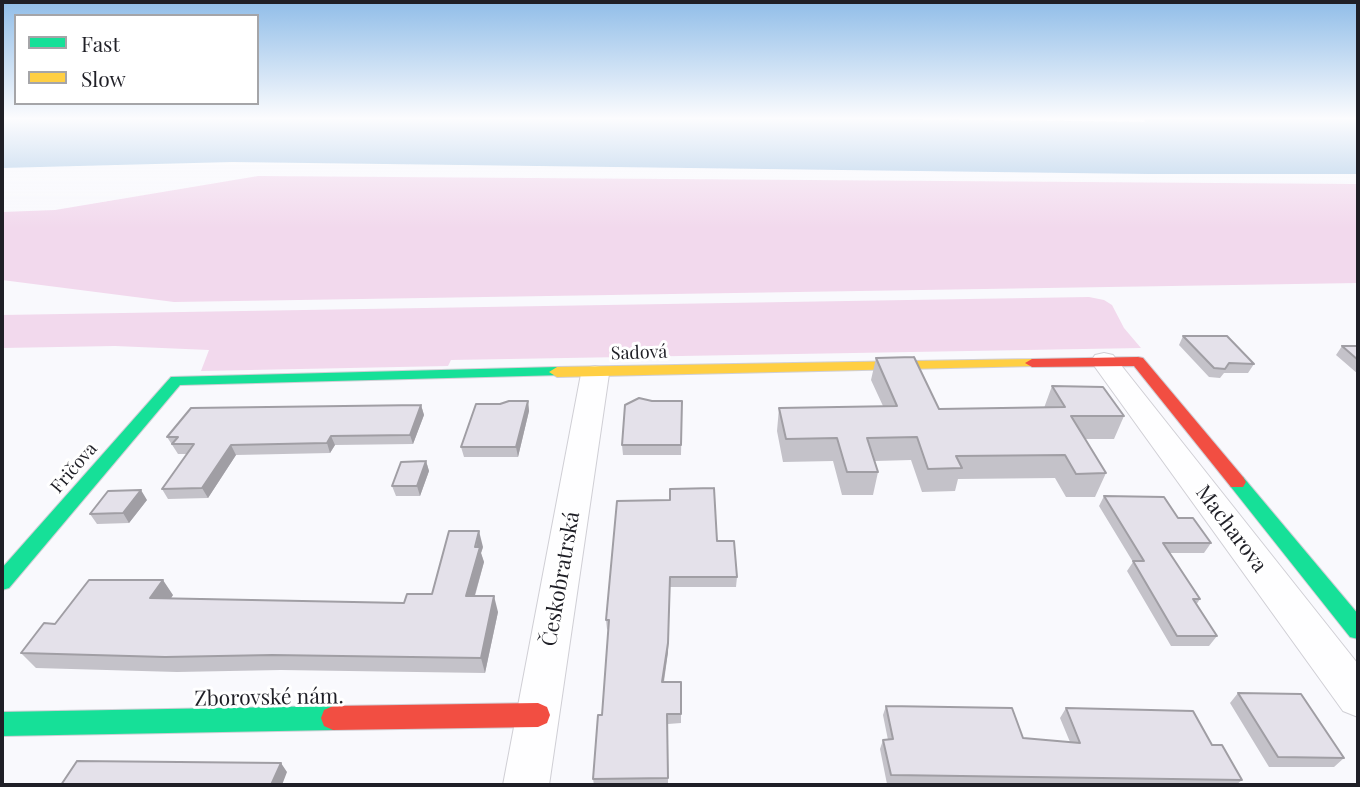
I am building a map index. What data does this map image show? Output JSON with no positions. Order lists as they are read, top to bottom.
{
  "streets": {
    "street": [
      "Sadová",
      "Fričova",
      "Macharova",
      "Českobratrská",
      "Zborovské nám."
    ]
  },
  "crossings": [
    ["Sadová", "Fričova"],
    ["Sadová", "Macharova"],
    ["Sadová", "Českobratrská"],
    ["Českobratrská", "Zborovské nám."]
  ],
  "legend": ["Fast", "Slow"]
}
